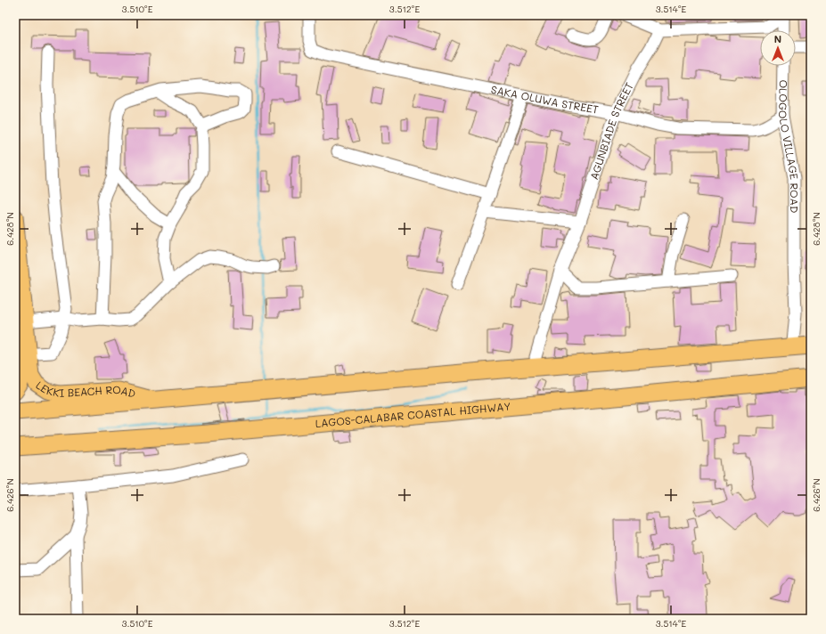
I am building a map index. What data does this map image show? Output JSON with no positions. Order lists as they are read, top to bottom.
{
  "streets": {
    "highway": ["LAGOS-CALABAR COASTAL HIGHWAY"],
    "main road": ["LEKKI BEACH ROAD"],
    "street": ["SAKA OLUWA STREET", "AGUNBIADE STREET", "OLOGOLO VILLAGE ROAD"]
  },
  "crossings": [
    ["SAKA OLUWA STREET", "AGUNBIADE STREET"],
    ["SAKA OLUWA STREET", "OLOGOLO VILLAGE ROAD"]
  ],
  "north": "top",
  "coordinates": [
    "3.510°E",
    "3.512°E",
    "3.514°E",
    "6.428°N",
    "6.426°N"
  ]
}
